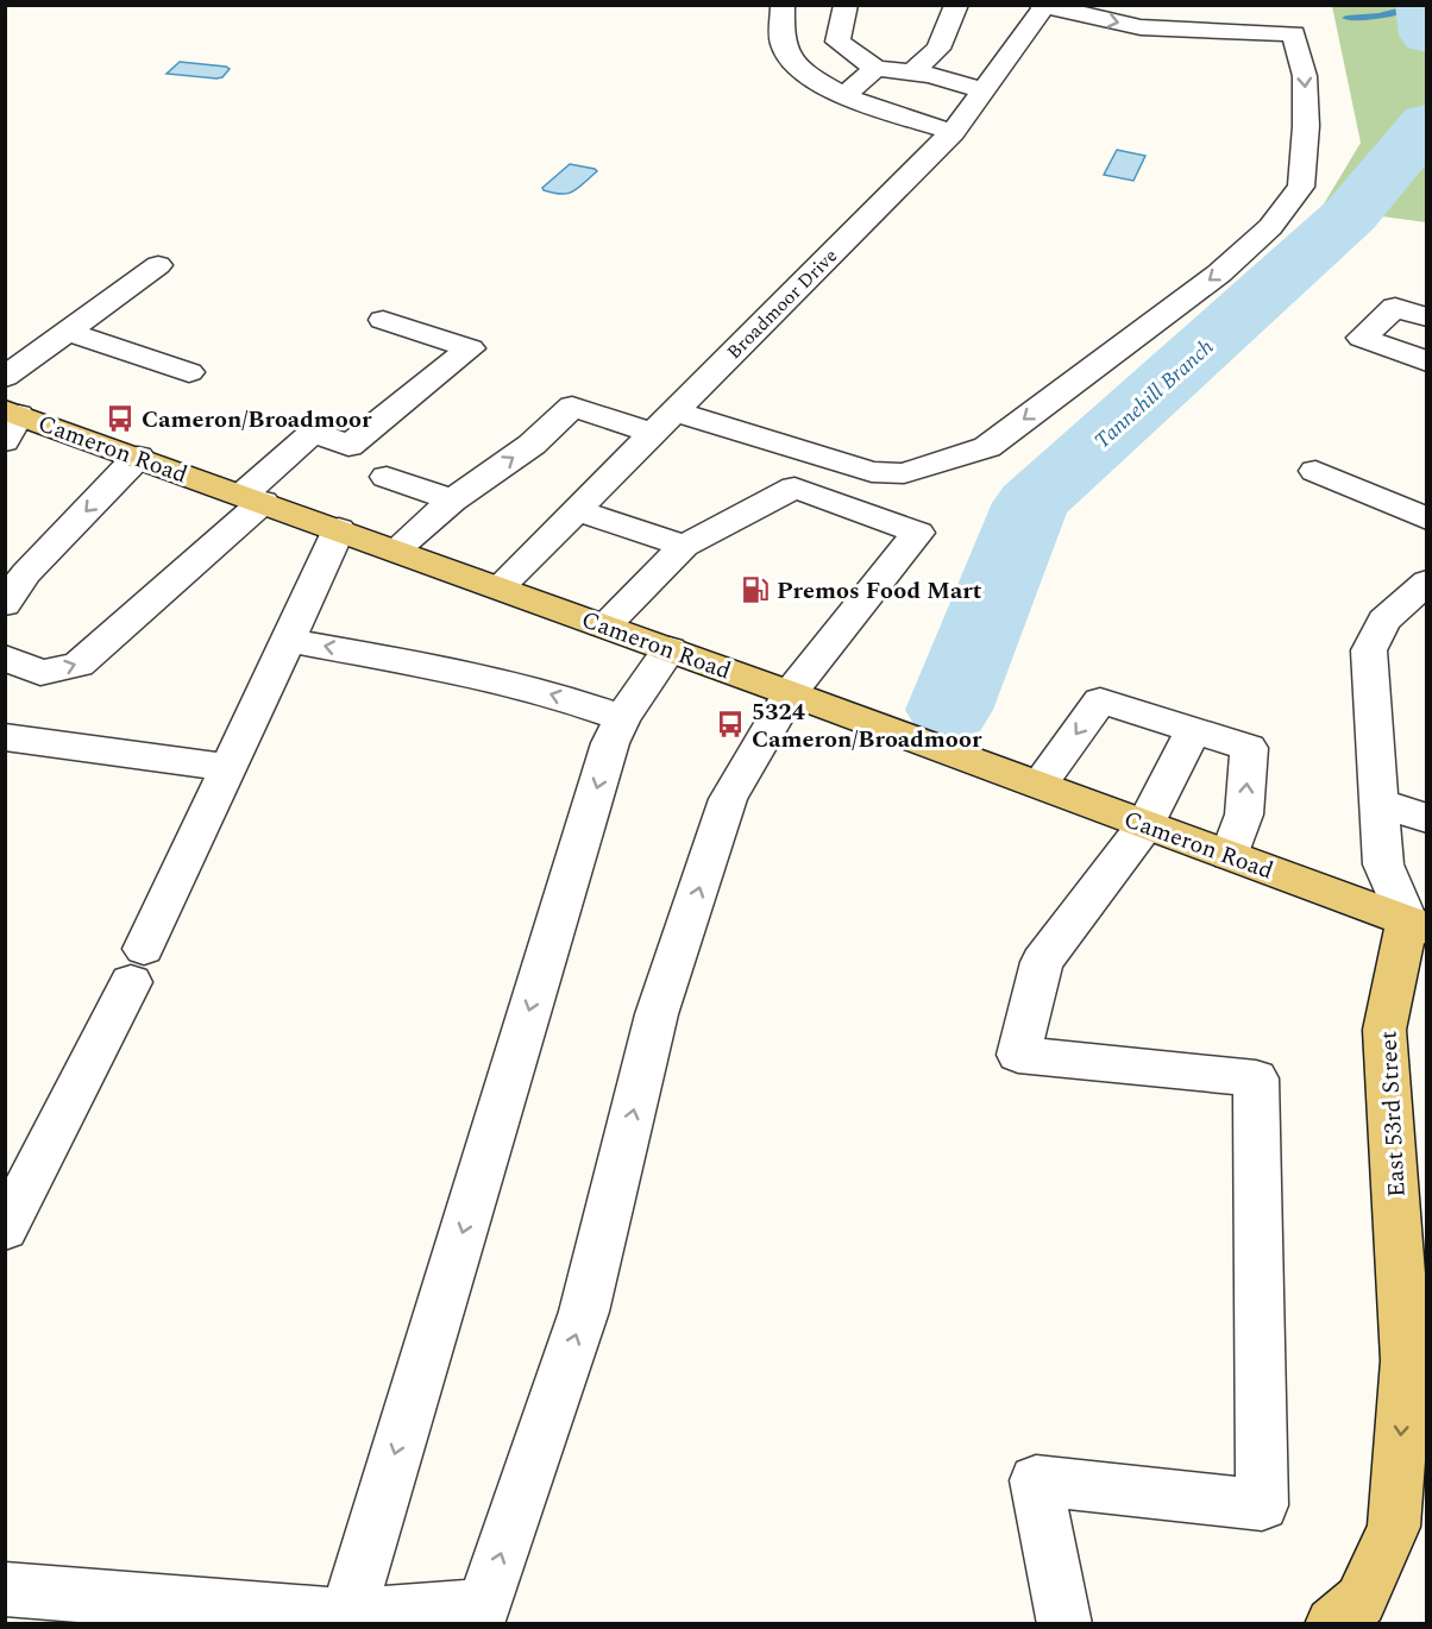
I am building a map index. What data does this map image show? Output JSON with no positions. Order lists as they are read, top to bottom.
{
  "streets": {
    "main road": ["Cameron Road", "East 53rd Street"],
    "street": ["Broadmoor Drive"]
  },
  "crossings": [
    ["Broadmoor Drive", "Cameron Road"],
    ["Cameron Road", "East 53rd Street"]
  ],
  "one_way": ["East 53rd Street"],
  "water": ["Tannehill Branch"],
  "places": {
    "bus stop": ["Cameron/Broadmoor", "5324 Cameron/Broadmoor"],
    "fuel station": ["Premos Food Mart"]
  }
}
